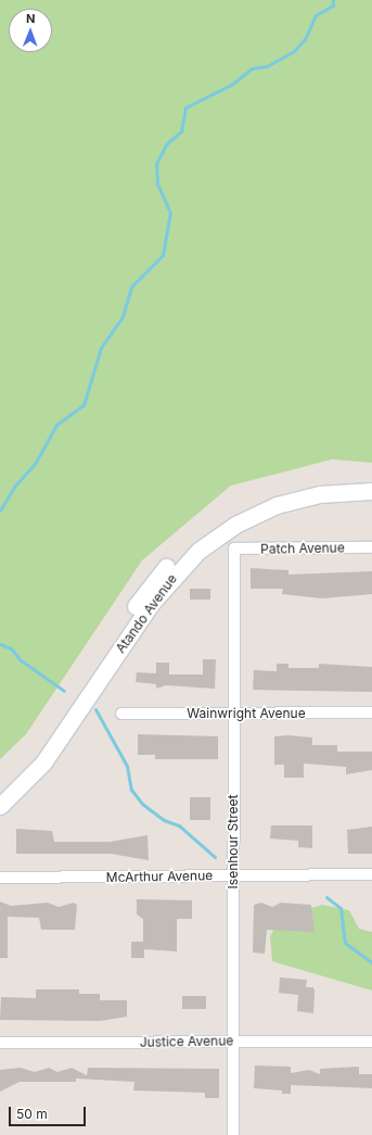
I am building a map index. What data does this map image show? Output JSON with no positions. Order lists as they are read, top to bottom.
{
  "streets": {
    "main road": ["Atando Avenue"],
    "street": [
      "Patch Avenue",
      "Wainwright Avenue",
      "Isenhour Street",
      "McArthur Avenue",
      "Justice Avenue"
    ]
  },
  "crossings": [
    ["Patch Avenue", "Isenhour Street"],
    ["Wainwright Avenue", "Isenhour Street"],
    ["Isenhour Street", "McArthur Avenue"],
    ["Isenhour Street", "Justice Avenue"]
  ],
  "scale_bar": "50 m",
  "north": "top"
}
